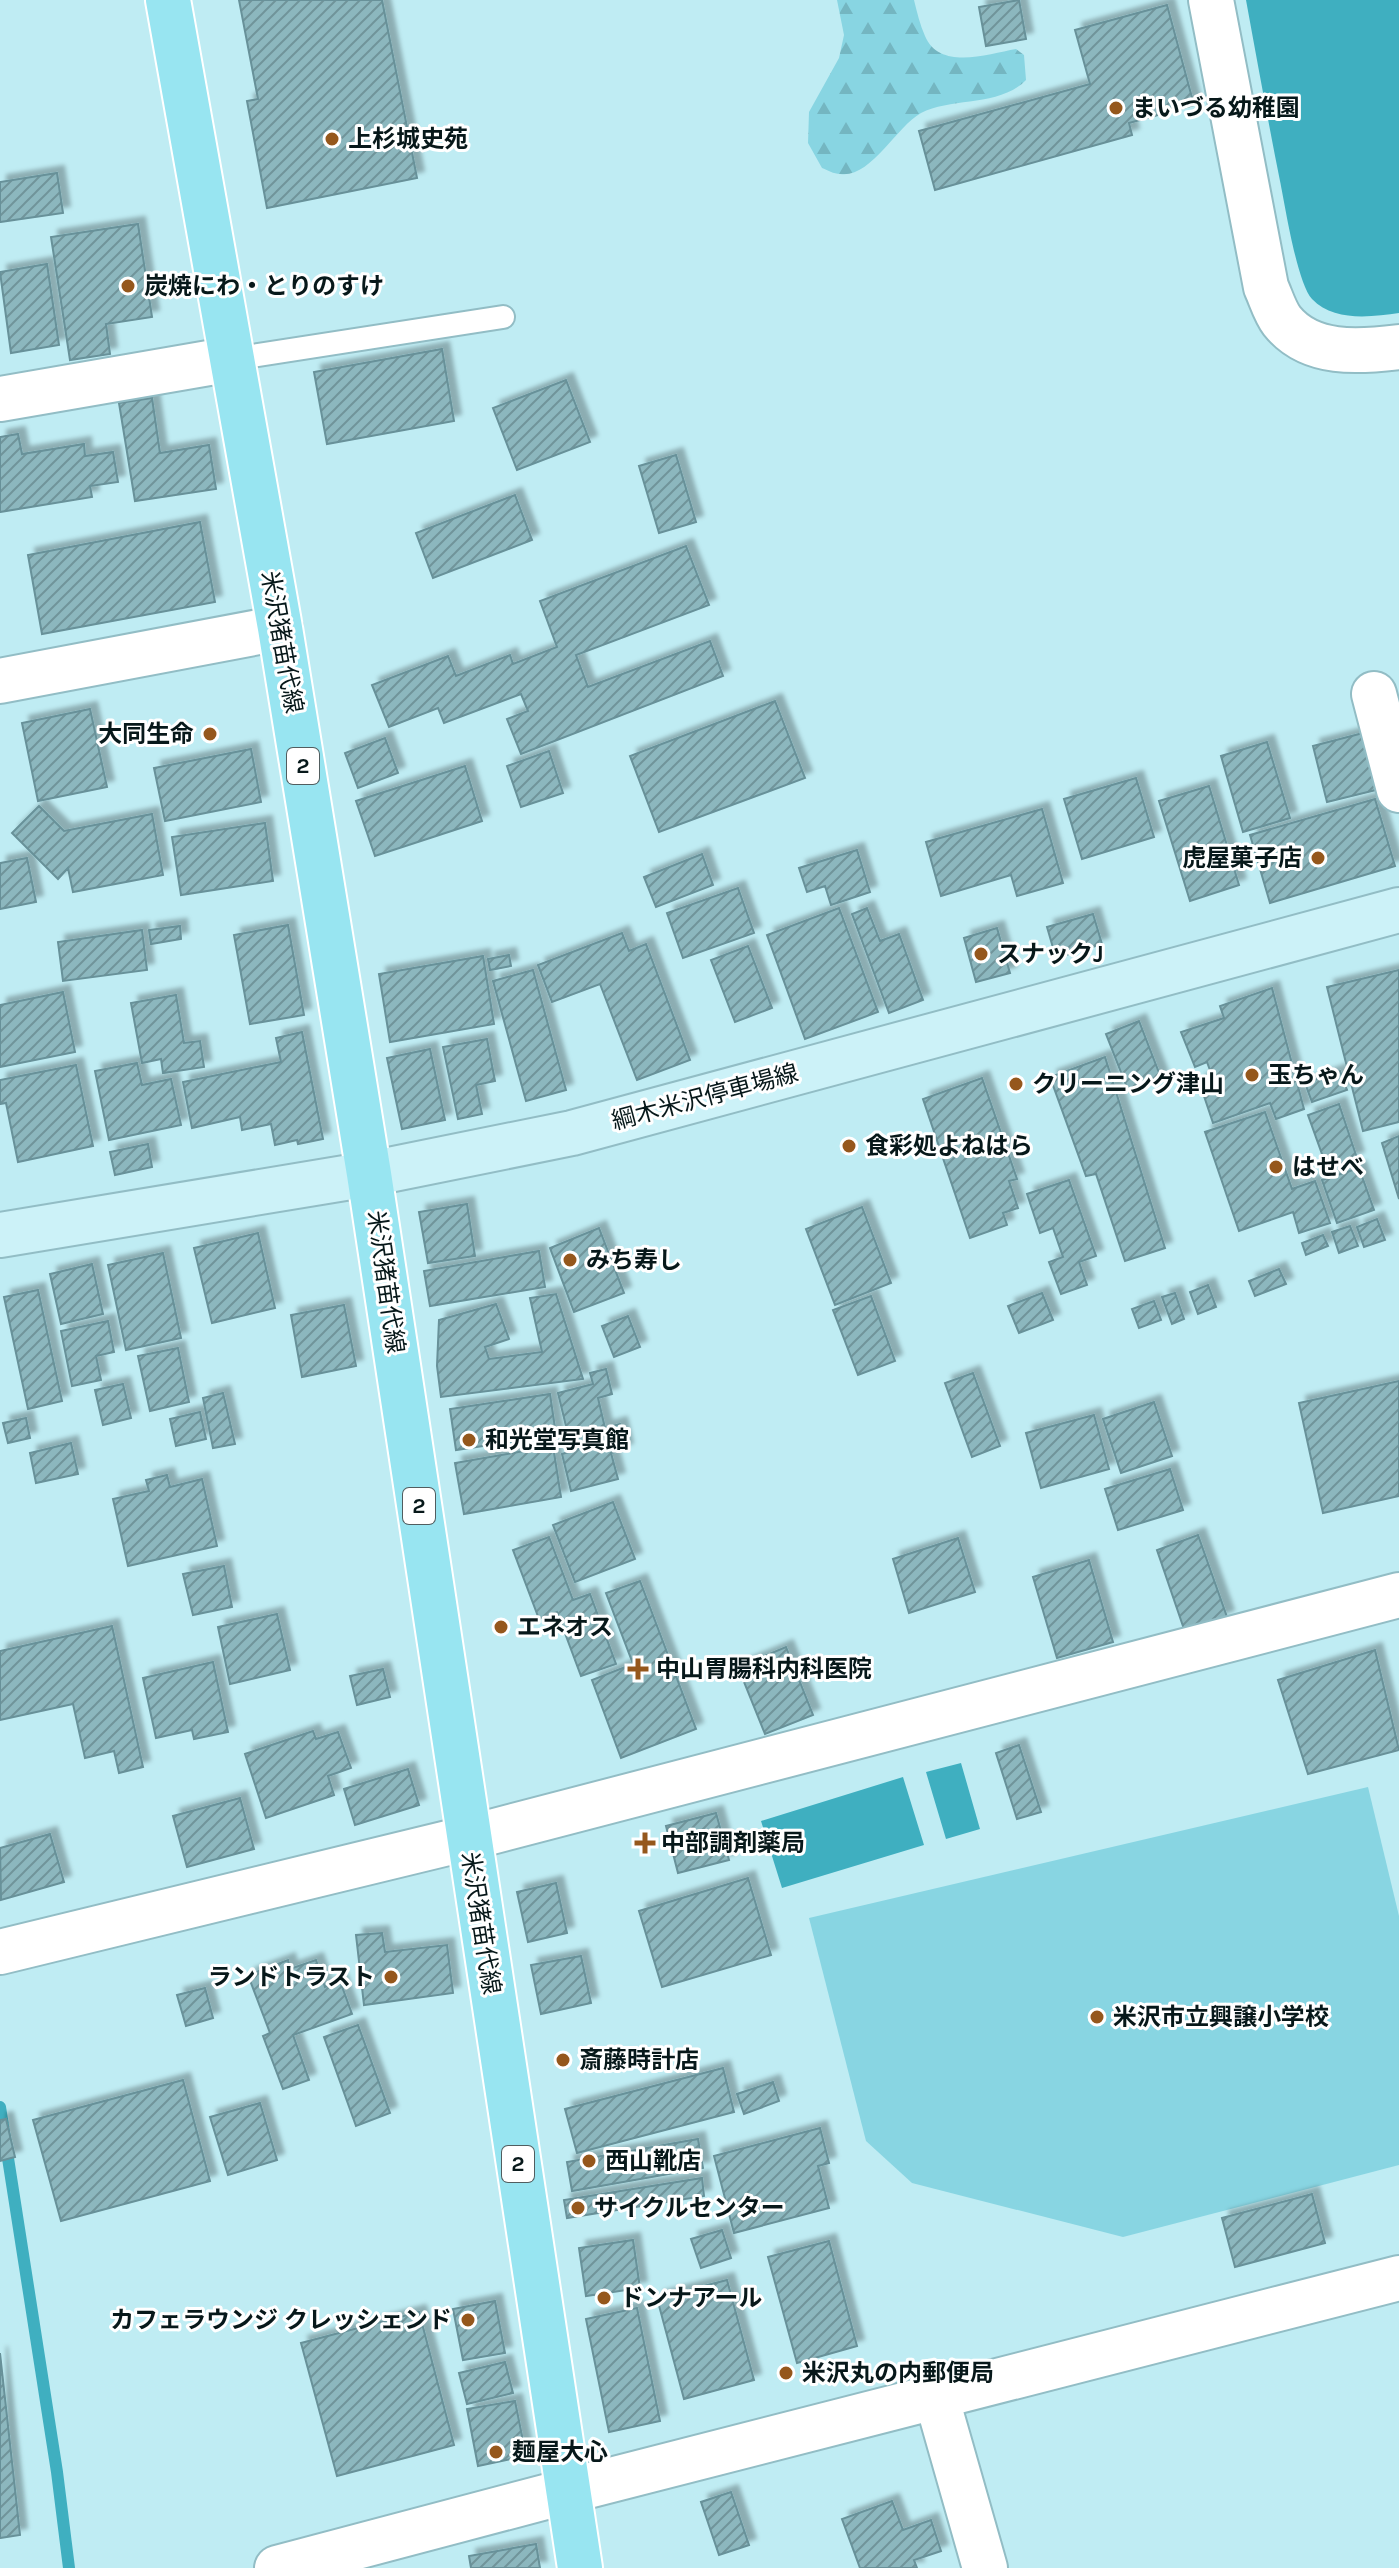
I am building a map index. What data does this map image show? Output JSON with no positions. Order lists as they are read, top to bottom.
{
  "streets": {
    "main road": ["米沢猪苗代線", "2", "綱木米沢停車場線"]
  },
  "crossings": [
    ["米沢猪苗代線", "綱木米沢停車場線"]
  ],
  "places": {
    "other": [
      "まいづる幼稚園",
      "上杉城史苑",
      "炭焼にわ・とりのすけ",
      "大同生命",
      "虎屋菓子店",
      "スナックJ",
      "玉ちゃん",
      "クリーニング津山",
      "食彩処よねはら",
      "はせべ",
      "みち寿し",
      "和光堂写真館",
      "エネオス",
      "ランドトラスト",
      "米沢市立興譲小学校",
      "斎藤時計店",
      "西山靴店",
      "サイクルセンター",
      "ドンナアール",
      "カフェラウンジ クレッシェンド",
      "米沢丸の内郵便局",
      "麺屋大心"
    ],
    "health": ["中山胃腸科内科医院", "中部調剤薬局"]
  }
}
